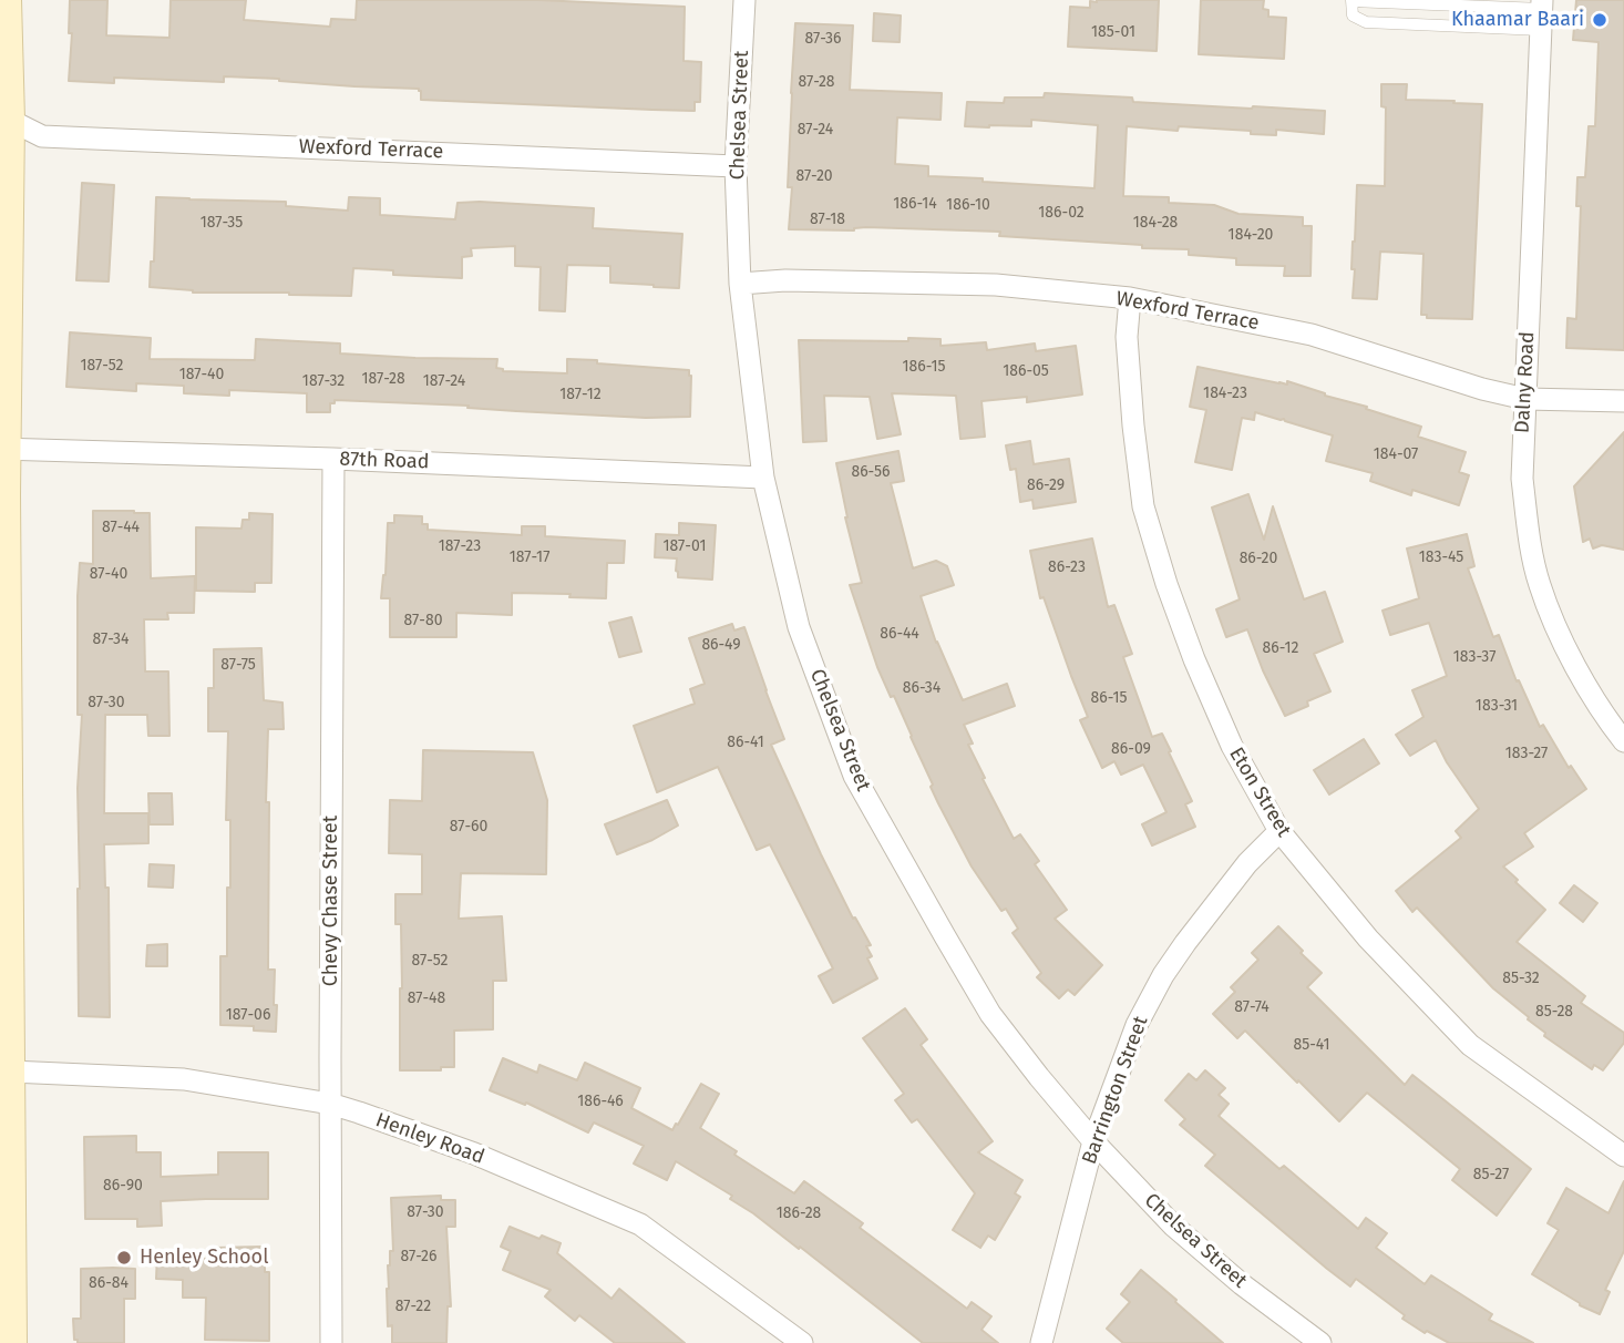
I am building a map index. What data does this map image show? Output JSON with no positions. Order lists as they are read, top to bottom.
{
  "streets": {
    "street": [
      "Chelsea Street",
      "Wexford Terrace",
      "Dalny Road",
      "87th Road",
      "Eton Street",
      "Chevy Chase Street",
      "Barrington Street",
      "Henley Road"
    ]
  },
  "crossings": [
    ["Chelsea Street", "Wexford Terrace"],
    ["Chelsea Street", "87th Road"],
    ["Chelsea Street", "Barrington Street"],
    ["Wexford Terrace", "Dalny Road"],
    ["Wexford Terrace", "Eton Street"],
    ["87th Road", "Chevy Chase Street"],
    ["Eton Street", "Barrington Street"],
    ["Chevy Chase Street", "Henley Road"]
  ],
  "places": ["Khaamar Baari", "Henley School"],
  "house_numbers": [
    "185-01",
    "87-36",
    "87-28",
    "87-24",
    "87-20",
    "186-14",
    "186-10",
    "186-02",
    "87-18",
    "187-35",
    "184-28",
    "184-20",
    "187-52",
    "186-15",
    "186-05",
    "187-40",
    "187-28",
    "187-32",
    "187-24",
    "184-23",
    "187-12",
    "184-07",
    "86-56",
    "86-29",
    "87-44",
    "187-23",
    "187-01",
    "187-17",
    "183-45",
    "86-20",
    "86-23",
    "87-40",
    "87-80",
    "86-44",
    "87-34",
    "86-49",
    "86-12",
    "183-37",
    "87-75",
    "86-34",
    "86-15",
    "87-30",
    "183-31",
    "86-41",
    "86-09",
    "183-27",
    "87-60",
    "87-52",
    "85-32",
    "87-48",
    "87-74",
    "85-28",
    "187-06",
    "85-41",
    "186-46",
    "85-27",
    "86-90",
    "87-30",
    "186-28",
    "87-26",
    "86-84",
    "87-22"
  ]
}
